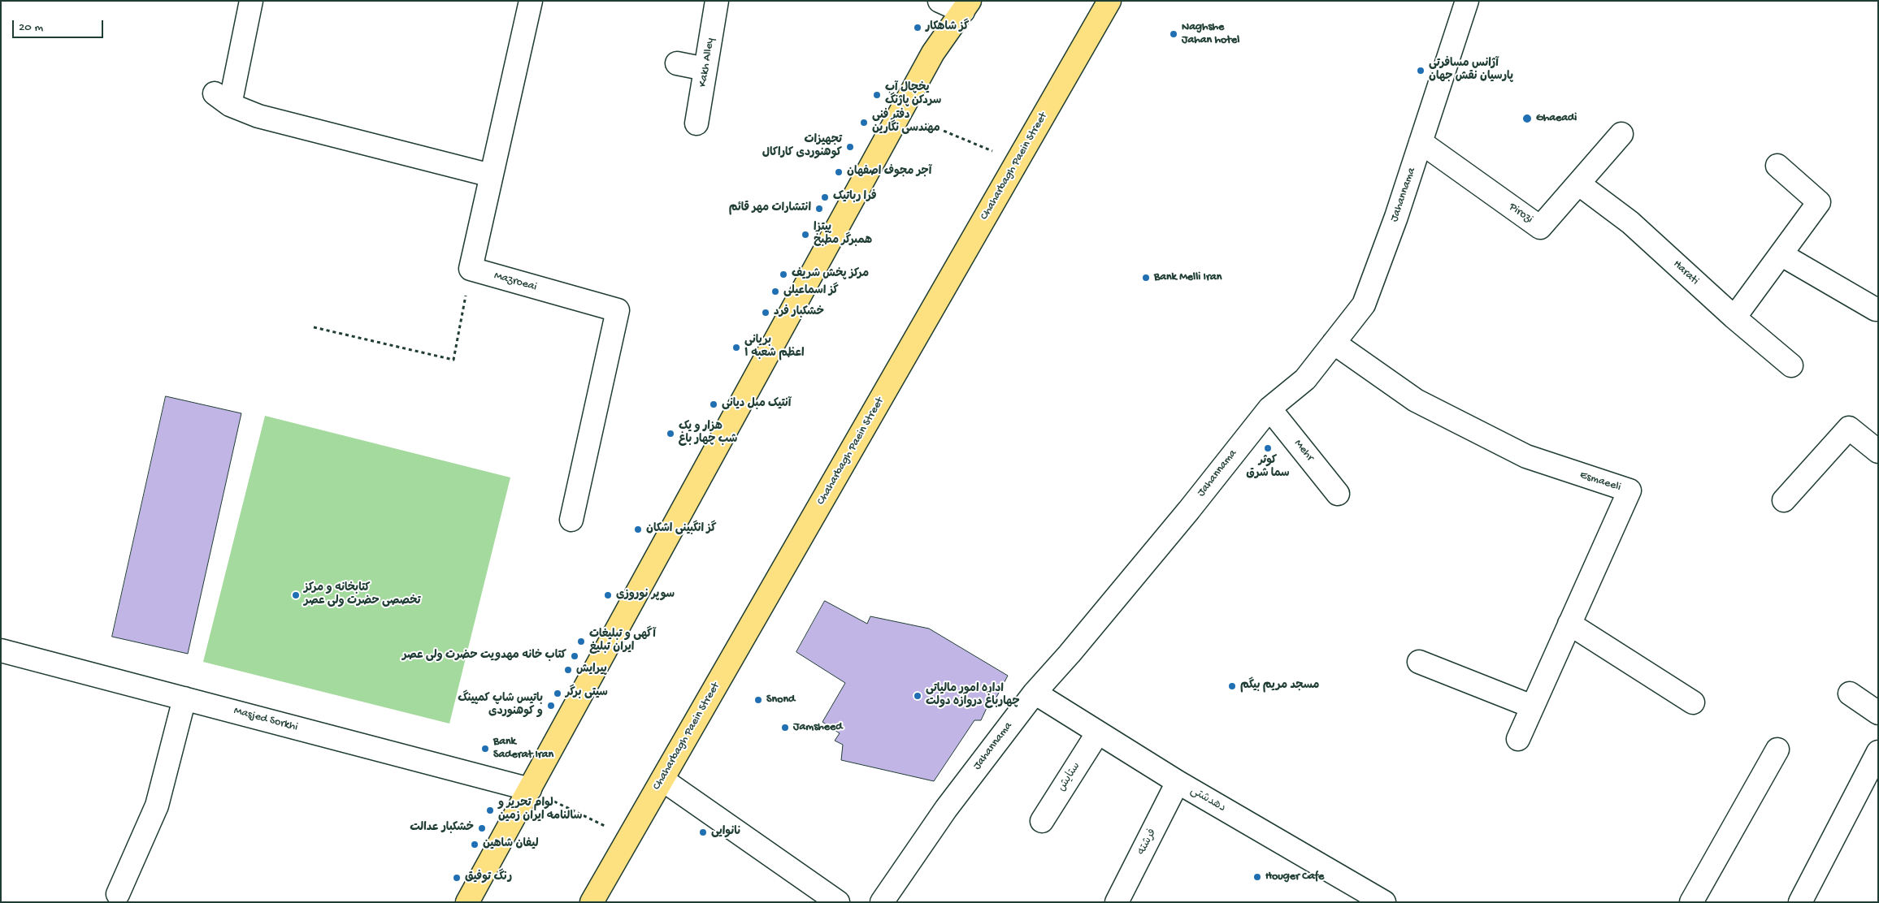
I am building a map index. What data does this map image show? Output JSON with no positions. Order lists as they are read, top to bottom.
{
  "streets": {
    "main road": ["Chaharbagh Paein Street"],
    "street": [
      "Kakh Alley",
      "Jahannama",
      "Pirozi",
      "Harati",
      "Mazroeai",
      "Mehr",
      "Esmaeeli",
      "Masjed Sorkhi",
      "ستایش",
      "دهدشتی",
      "فرشته"
    ]
  },
  "crossings": [
    ["Jahannama", "Pirozi"],
    ["Jahannama", "Mehr"],
    ["Jahannama", "Esmaeeli"],
    ["Jahannama", "دهدشتی"],
    ["Pirozi", "Harati"],
    ["ستایش", "دهدشتی"],
    ["دهدشتی", "فرشته"]
  ],
  "places": [
    "گز شاهکار",
    "Naghshe Jahan hotel",
    "آژانس مسافرتی پارسیان نقش جهان",
    "یخچال آب سردکن پاژنگ",
    "Ghaeadi",
    "دفتر فنی مهندسی نگارین",
    "تجهیزات کوهنوردی کاراکال",
    "آجر مجوف اصفهان",
    "فرا رباتیک",
    "انتشارات مهر قائم",
    "پیتزا همبرگر مطبخ",
    "مرکز پخش شریف",
    "Bank Melli Iran",
    "گز اسماعیلی",
    "خشکبار فرد",
    "بریانی اعظم شعبه ۱",
    "آنتیک مبل دیانی",
    "هزار و یک شب چهار باغ",
    "کوثر سما شرق",
    "گز انگبینی اشکان",
    "کتابخانه و مرکز تخصصی حضرت ولی عصر",
    "سوپر نوروزی",
    "آگهی و تبلیغات ایران تبلیغ",
    "کتاب خانه مهدویت حضرت ولی عصر",
    "پیرایش",
    "مسجد مریم بیگم",
    "سیتی برگر",
    "اداره امور مالیاتی چهارباغ دروازه دولت",
    "Snond",
    "باتیس شاپ کمپینگ و کوهنوردی",
    "Jamsheed",
    "Bank Saderat Iran",
    "لوام تحریر و سالنامه ایران زمین",
    "خشکبار عدالت",
    "نانوایی",
    "لیفان شاهین",
    "Houger Cafe",
    "رنگ توفیق"
  ],
  "scale_bar": "20 m"
}
